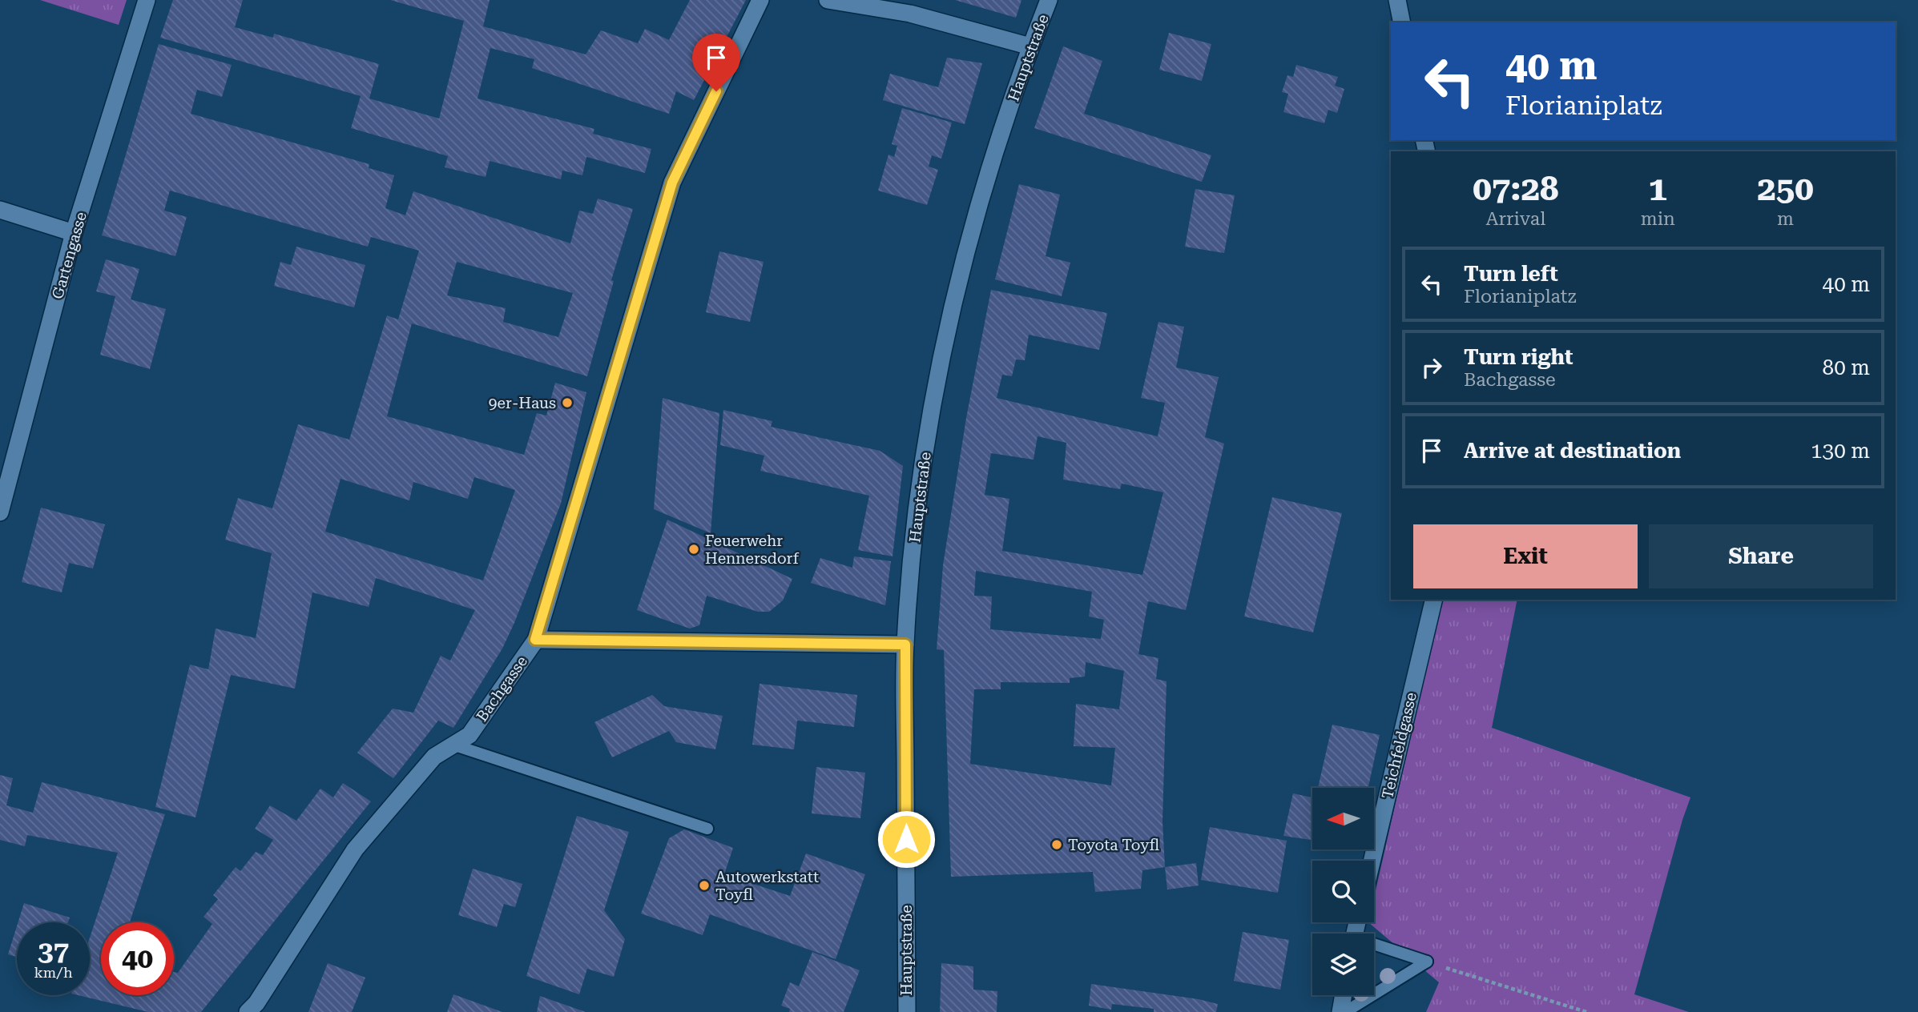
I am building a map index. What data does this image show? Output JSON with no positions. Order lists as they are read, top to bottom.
{
  "streets": {
    "street": [
      "Hauptstraße",
      "Gartengasse",
      "Bachgasse",
      "Teichfeldgasse"
    ]
  },
  "places": [
    "9er-Haus",
    "Feuerwehr Hennersdorf",
    "Toyota Toyfl",
    "Autowerkstatt Toyfl"
  ],
  "north": "left",
  "page": {
    "turn": ["40 m", "Florianiplatz"],
    "eta": [
      "07:28",
      "Arrival",
      "1",
      "min",
      "250",
      "m"
    ],
    "list": [
      {
        "name": "Turn left",
        "note": "Florianiplatz",
        "value": "40 m"
      },
      {
        "name": "Turn right",
        "note": "Bachgasse",
        "value": "80 m"
      },
      {
        "name": "Arrive at destination",
        "value": "130 m"
      }
    ],
    "buttons": ["Exit", "Share"],
    "speed": "37 km/h",
    "limit": "40"
  }
}
